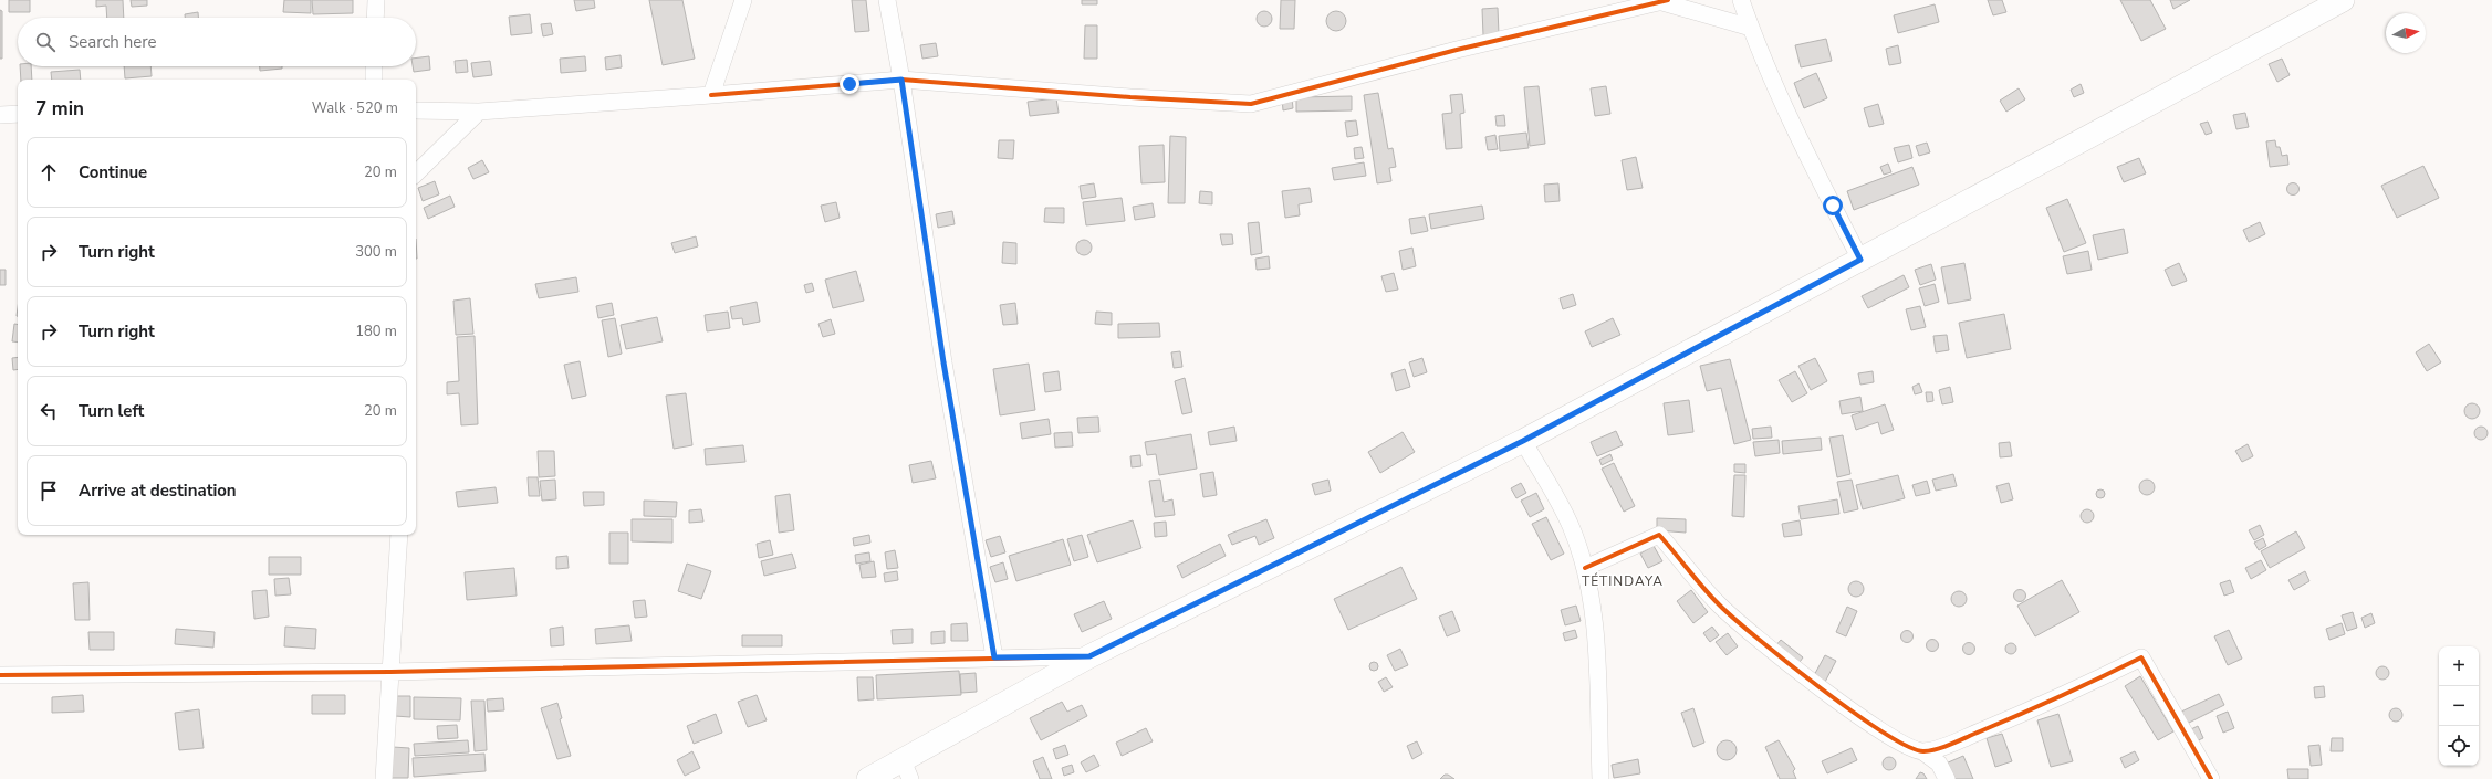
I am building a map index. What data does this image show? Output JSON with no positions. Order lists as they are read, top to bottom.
{
  "districts": ["TÉTINDAYA"],
  "north": "right",
  "page": {
    "search": "Search here",
    "heading": ["7 min", "Walk · 520 m"],
    "list": [
      ["Continue", "20 m"],
      ["Turn right", "300 m"],
      ["Turn right", "180 m"],
      ["Turn left", "20 m"],
      "Arrive at destination"
    ],
    "map_buttons": ["+", "−"]
  }
}
